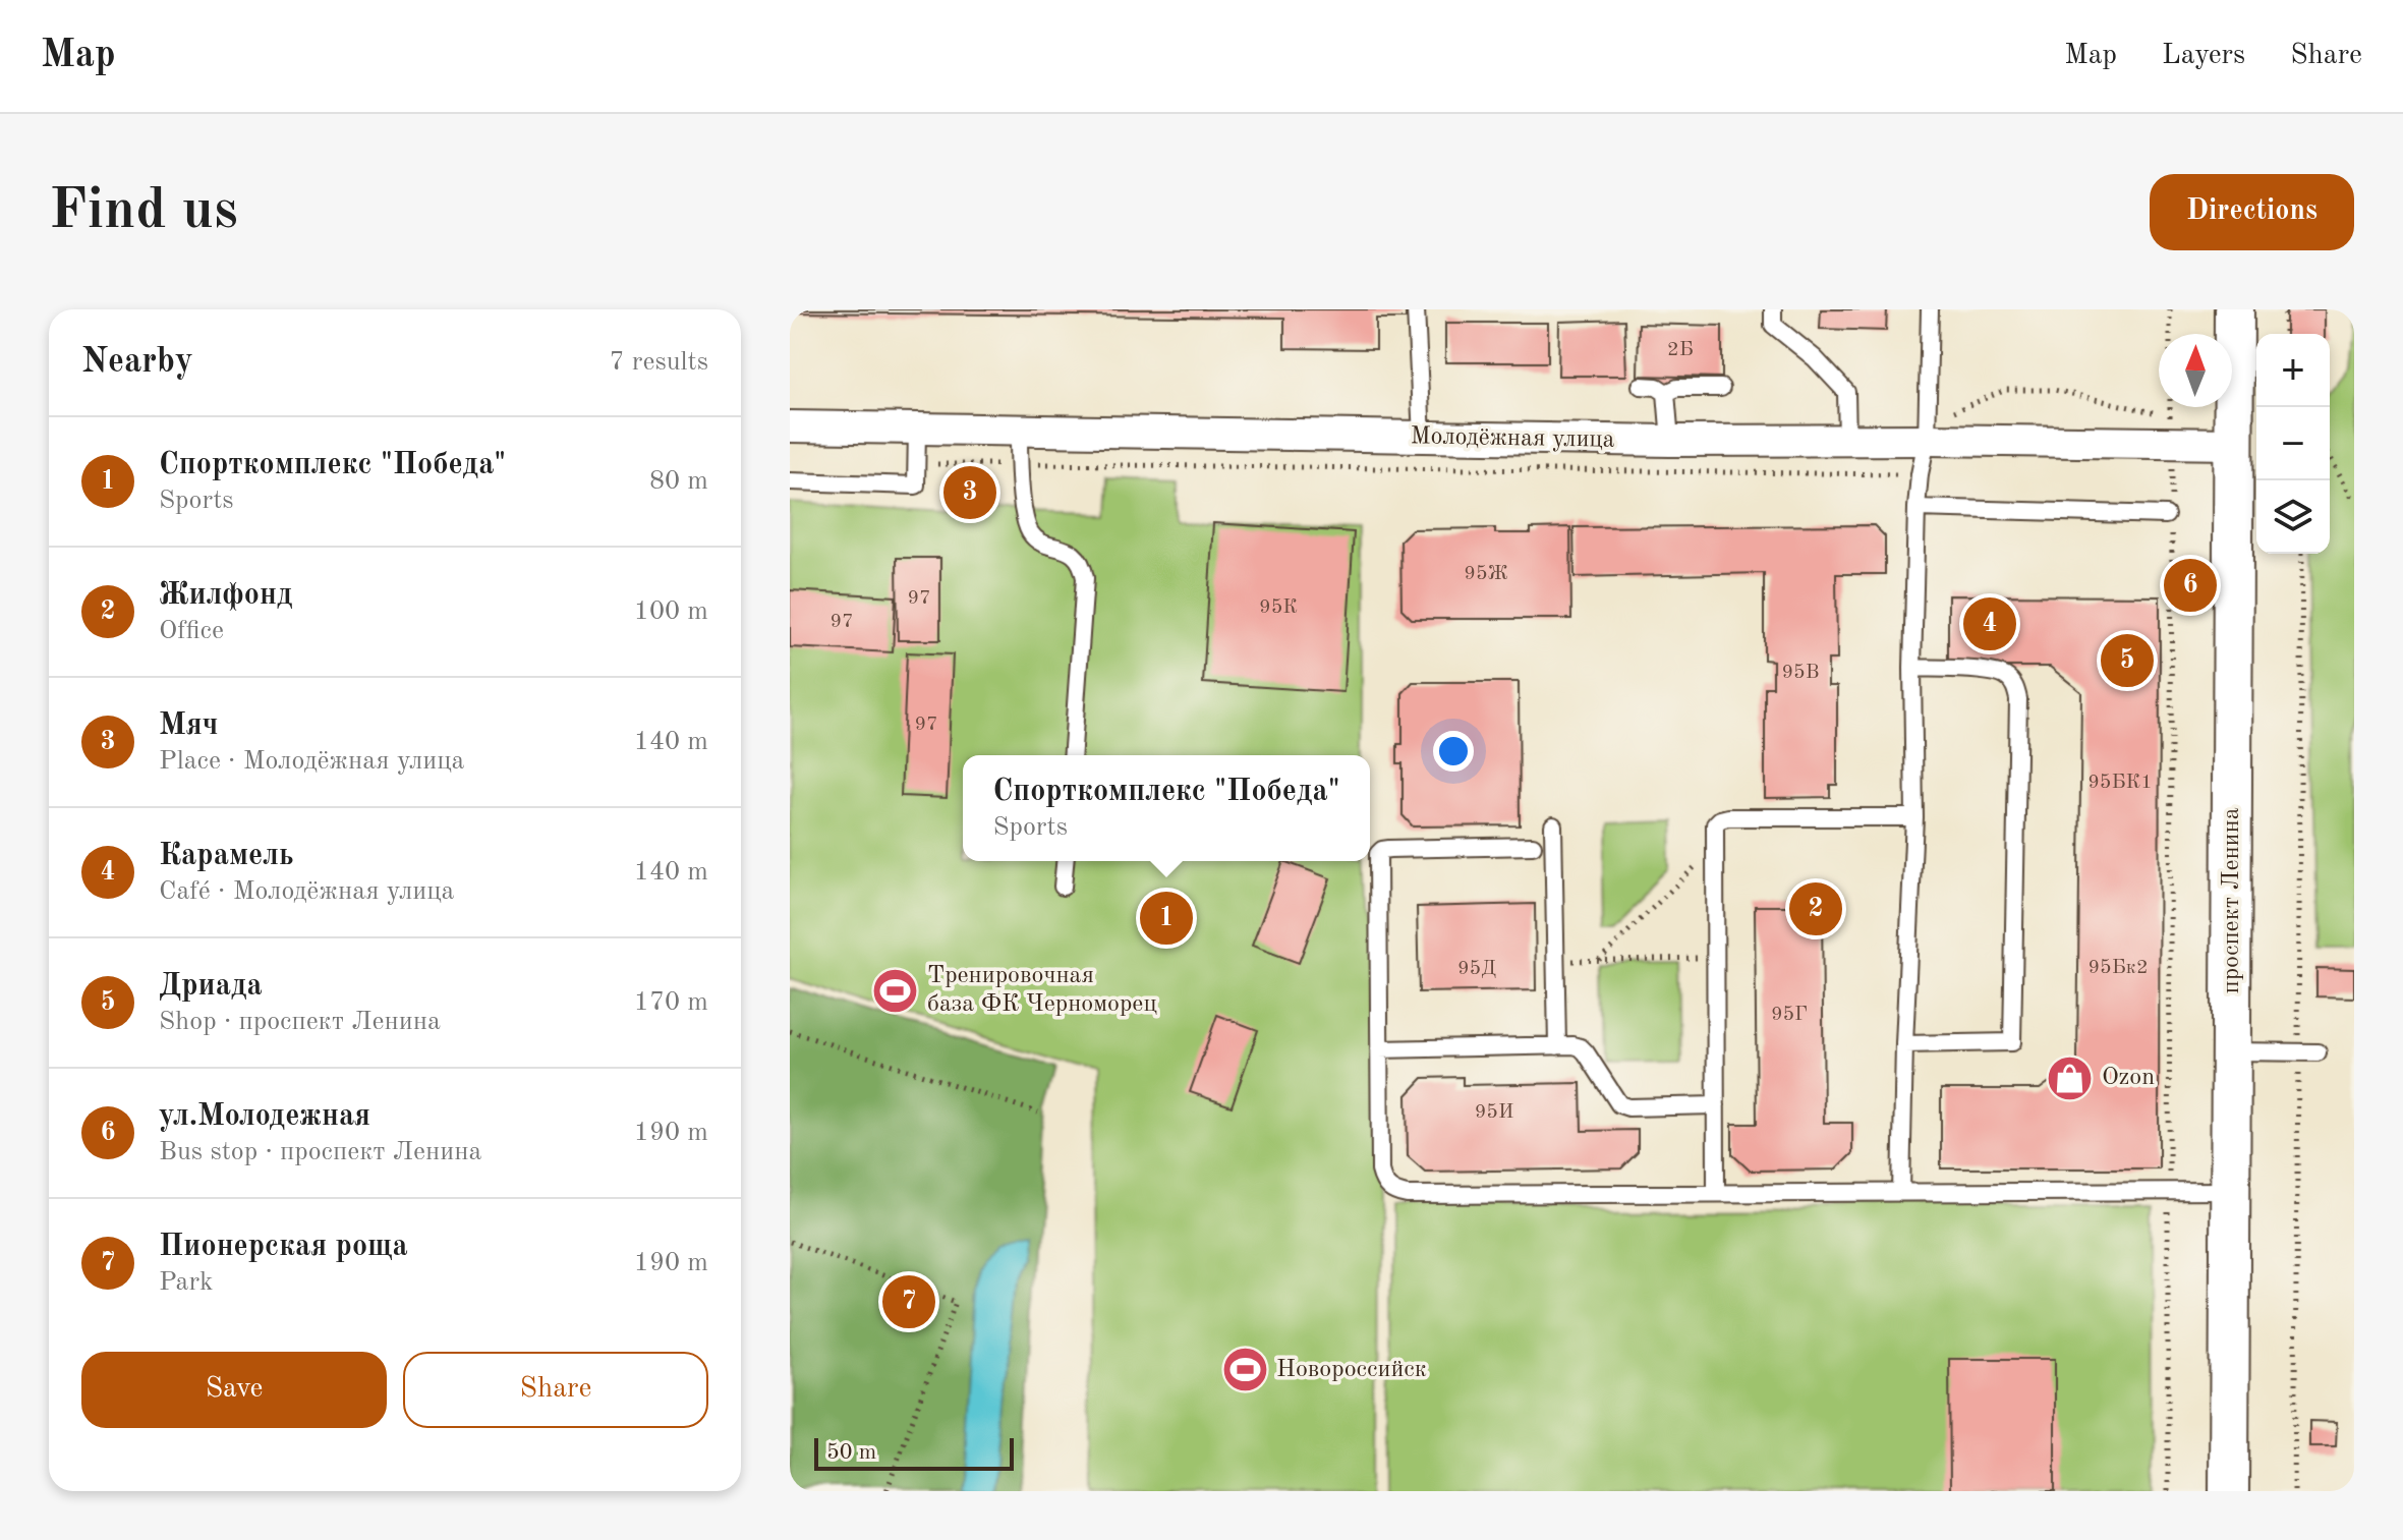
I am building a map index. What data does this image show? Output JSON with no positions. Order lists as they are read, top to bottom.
{
  "streets": {
    "street": ["Молодёжная улица", "проспект Ленина"]
  },
  "crossings": [
    ["Молодёжная улица", "проспект Ленина"]
  ],
  "places": {
    "sports": ["Тренировочная база ФК Черноморец", "Новороссийск"],
    "shop": ["Ozon"]
  },
  "house_numbers": [
    "2Б",
    "95Ж",
    "97",
    "95К",
    "97",
    "95В",
    "97",
    "95БК1",
    "95Бк2",
    "95Д",
    "95Г",
    "95И"
  ],
  "scale_bar": "50 m",
  "north": "top",
  "page": {
    "header": "Map",
    "nav": ["Map", "Layers", "Share"],
    "buttons": [
      "Directions",
      ["Save", "Share"]
    ],
    "title": "Find us",
    "heading": ["Nearby", "7 results"],
    "map_buttons": ["+", "−"],
    "list": [
      {
        "mark": "1",
        "name": "Спорткомплекс \"Победа\"",
        "note": "Sports",
        "value": "80 m"
      },
      {
        "mark": "2",
        "name": "Жилфонд",
        "note": "Office",
        "value": "100 m"
      },
      {
        "mark": "3",
        "name": "Мяч",
        "note": "Place · Молодёжная улица",
        "value": "140 m"
      },
      {
        "mark": "4",
        "name": "Карамель",
        "note": "Café · Молодёжная улица",
        "value": "140 m"
      },
      {
        "mark": "5",
        "name": "Дриада",
        "note": "Shop · проспект Ленина",
        "value": "170 m"
      },
      {
        "mark": "6",
        "name": "ул.Молодежная",
        "note": "Bus stop · проспект Ленина",
        "value": "190 m"
      },
      {
        "mark": "7",
        "name": "Пионерская роща",
        "note": "Park",
        "value": "190 m"
      }
    ],
    "pins": [
      "3",
      "6",
      "4",
      "5",
      "2",
      "1",
      "7"
    ],
    "popup": ["Спорткомплекс \"Победа\"", "Sports"],
    "scale": "50 m"
  }
}
